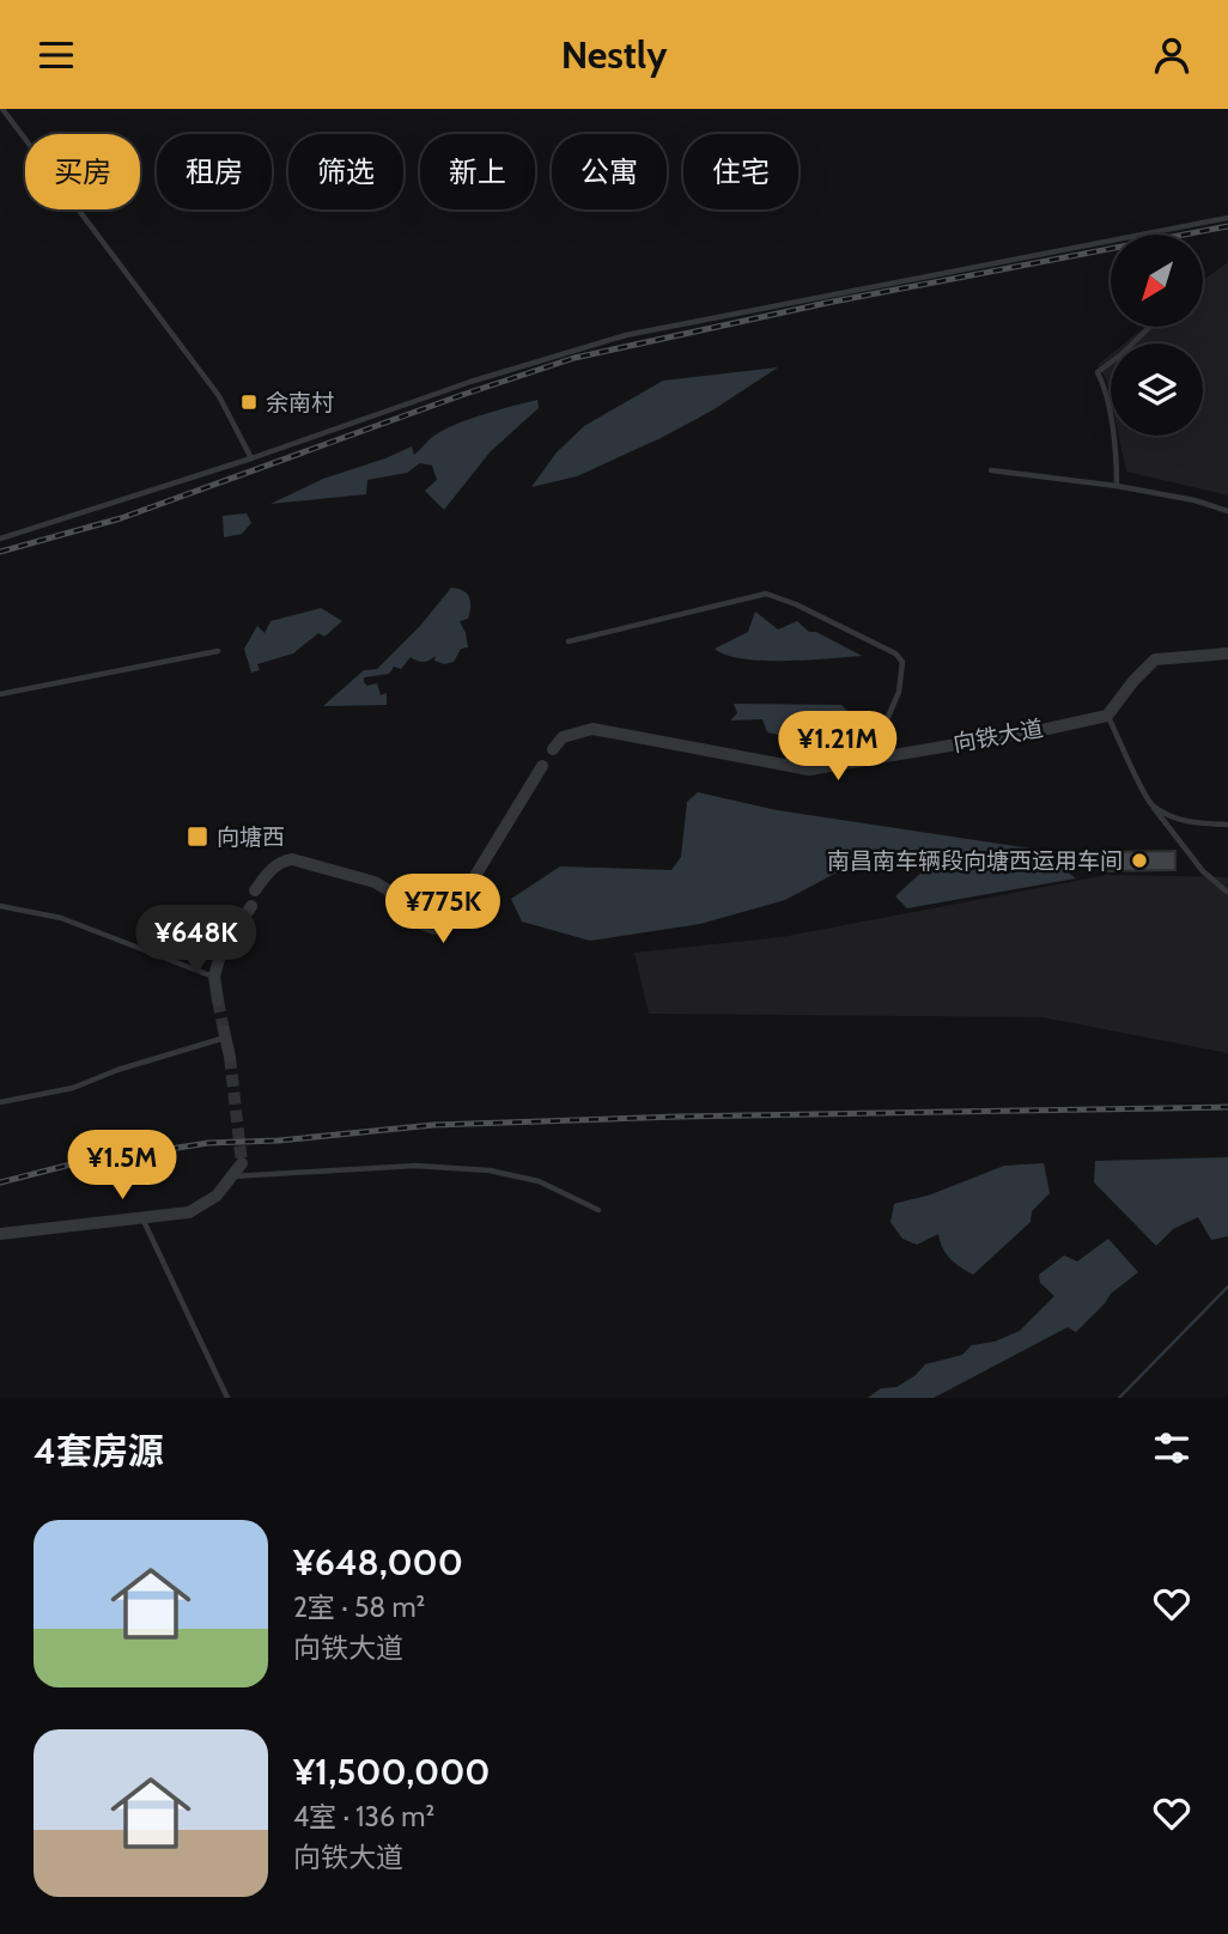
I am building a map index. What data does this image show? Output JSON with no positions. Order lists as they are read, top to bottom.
{
  "streets": {
    "street": ["向铁大道"]
  },
  "places": {
    "transit": ["余南村", "向塘西"],
    "other": ["南昌南车辆段向塘西运用车间"]
  },
  "north": "bottom left",
  "page": {
    "header": "Nestly",
    "chip": [
      "买房",
      "租房",
      "筛选",
      "新上",
      "公寓",
      "住宅"
    ],
    "price": [
      "¥1.21M",
      "¥775K",
      "¥648K",
      "¥1.5M"
    ],
    "heading": "4套房源",
    "list": [
      {
        "name": "¥648,000",
        "note": "2室 · 58 m² · 向铁大道"
      },
      {
        "name": "¥1,500,000",
        "note": "4室 · 136 m² · 向铁大道"
      }
    ]
  }
}
